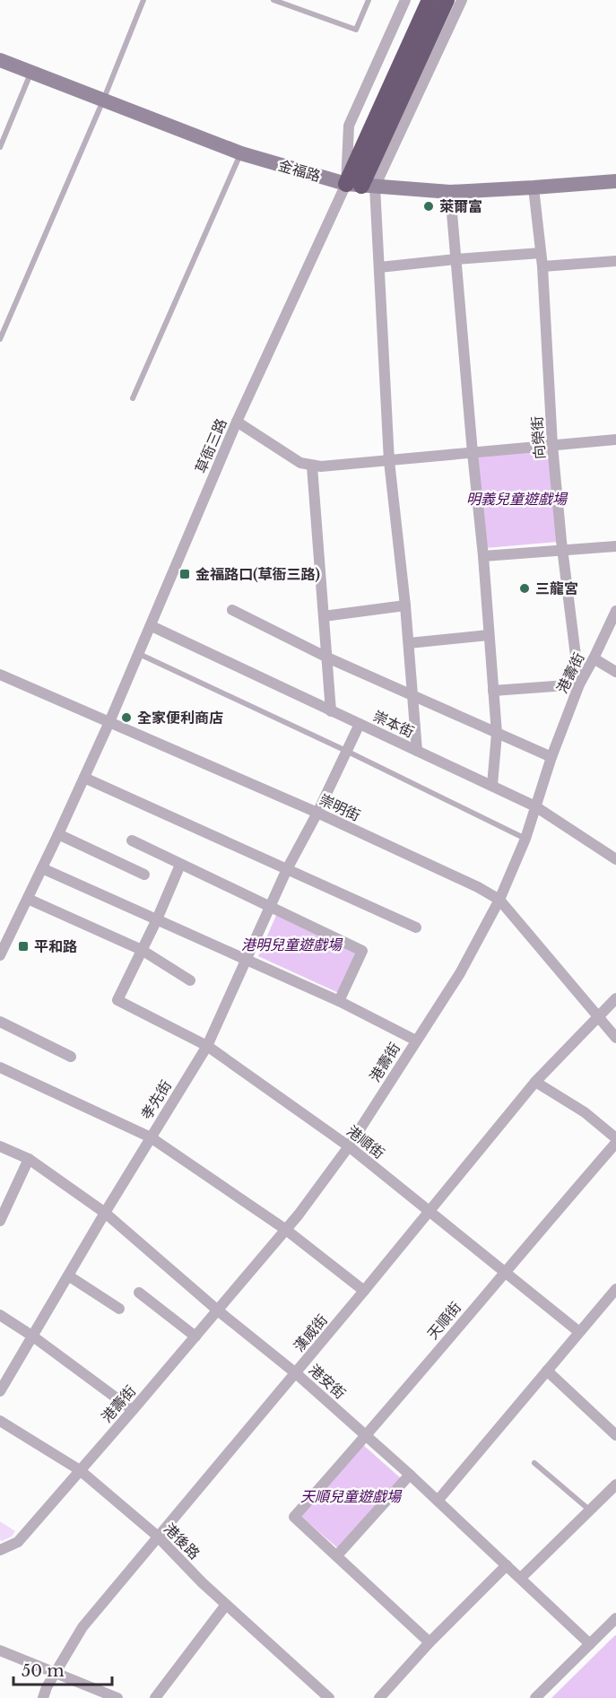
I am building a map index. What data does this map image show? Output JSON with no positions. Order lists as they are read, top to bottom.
{
  "streets": {
    "street": [
      "金福路",
      "向榮街",
      "草衙三路",
      "港壽街",
      "崇本街",
      "崇明街",
      "孝先街",
      "港順街",
      "天順街",
      "漢威街",
      "港安街",
      "港後路"
    ]
  },
  "crossings": [
    ["金福路", "向榮街"],
    ["金福路", "草衙三路"],
    ["向榮街", "港壽街"],
    ["草衙三路", "崇本街"],
    ["草衙三路", "崇明街"],
    ["港壽街", "崇本街"],
    ["港壽街", "崇明街"],
    ["港壽街", "港順街"],
    ["港壽街", "港安街"],
    ["港壽街", "港後路"],
    ["崇本街", "孝先街"],
    ["崇明街", "孝先街"],
    ["崇明街", "漢威街"],
    ["孝先街", "港順街"],
    ["孝先街", "港安街"],
    ["港順街", "天順街"],
    ["港順街", "漢威街"],
    ["天順街", "港安街"],
    ["漢威街", "港安街"],
    ["漢威街", "港後路"]
  ],
  "parks": ["明義兒童遊戲場", "港明兒童遊戲場", "天順兒童遊戲場"],
  "places": {
    "other": ["萊爾富", "三龍宮", "全家便利商店"],
    "transit": ["金福路口(草衙三路)", "平和路"]
  },
  "scale_bar": "50 m"
}
